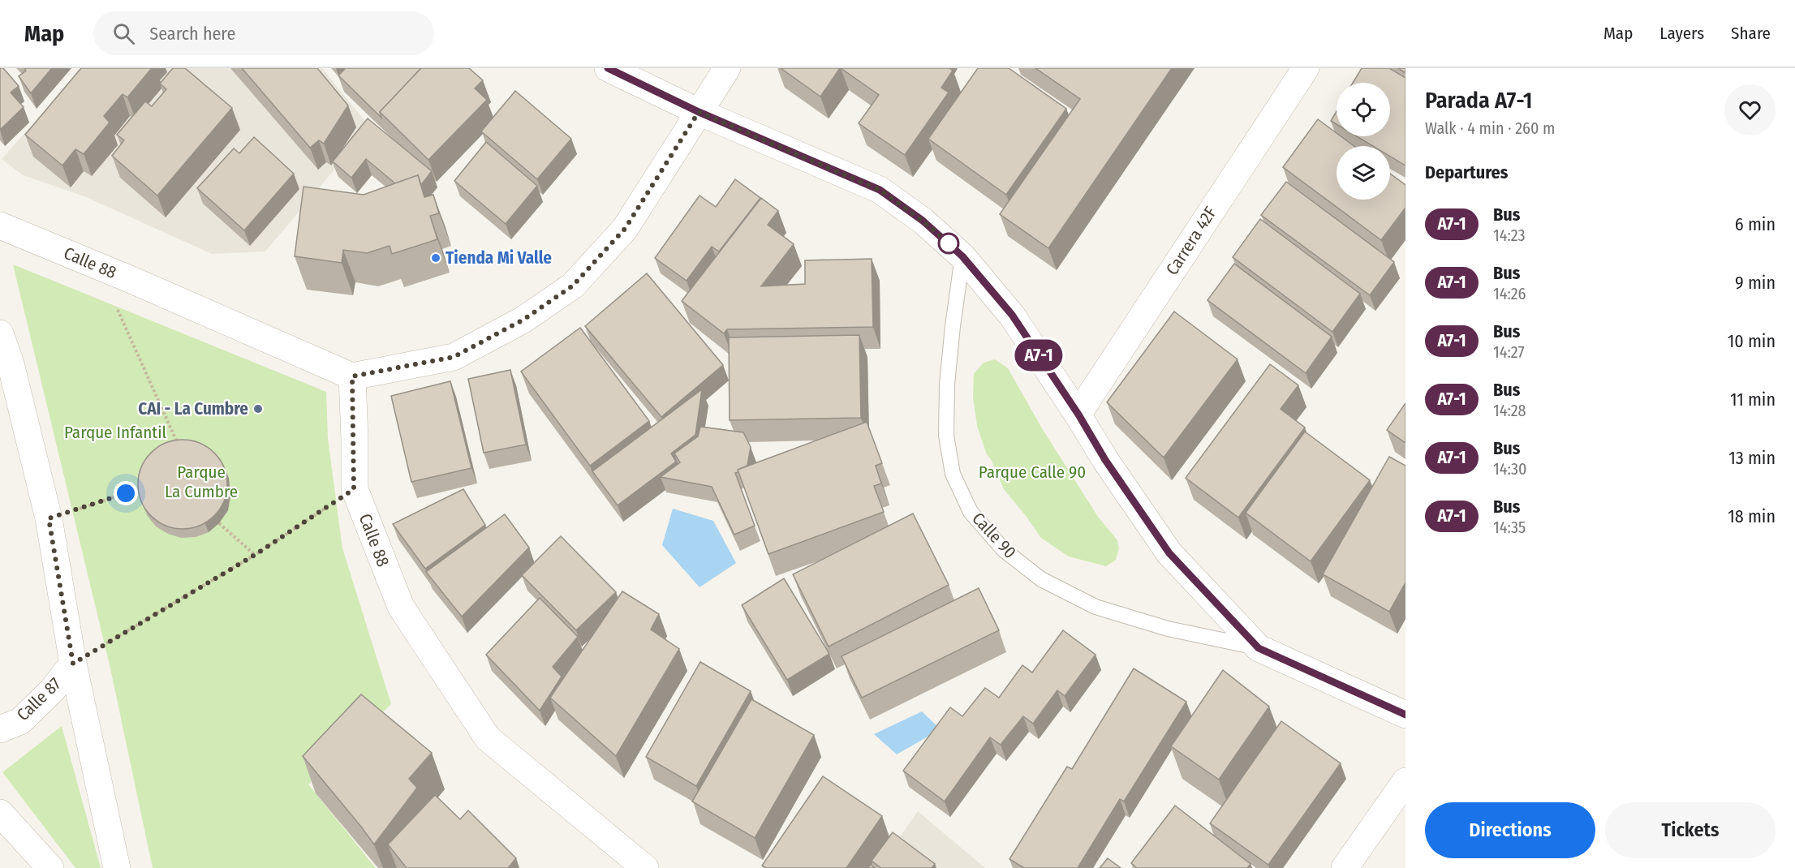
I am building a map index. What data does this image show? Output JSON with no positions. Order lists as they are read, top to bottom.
{
  "streets": {
    "street": [
      "Carrera 42F",
      "Calle 88",
      "Calle 90",
      "Calle 87"
    ]
  },
  "crossings": [
    ["Carrera 42F", "Calle 90"]
  ],
  "parks": ["Parque Infantil", "Parque La Cumbre", "Parque Calle 90"],
  "places": ["Tienda Mi Valle", "CAI - La Cumbre"],
  "lines": ["bus line A7-1"],
  "page": {
    "header": "Map",
    "search": "Search here",
    "nav": ["Map", "Layers", "Share"],
    "on_map": "A7-1",
    "heading": [
      ["Parada A7-1", "Walk · 4 min · 260 m"],
      "Departures"
    ],
    "list": [
      {
        "mark": "A7-1",
        "name": "Bus",
        "note": "14:23",
        "value": "6 min"
      },
      {
        "mark": "A7-1",
        "name": "Bus",
        "note": "14:26",
        "value": "9 min"
      },
      {
        "mark": "A7-1",
        "name": "Bus",
        "note": "14:27",
        "value": "10 min"
      },
      {
        "mark": "A7-1",
        "name": "Bus",
        "note": "14:28",
        "value": "11 min"
      },
      {
        "mark": "A7-1",
        "name": "Bus",
        "note": "14:30",
        "value": "13 min"
      },
      {
        "mark": "A7-1",
        "name": "Bus",
        "note": "14:35",
        "value": "18 min"
      }
    ],
    "buttons": ["Directions", "Tickets"]
  }
}
